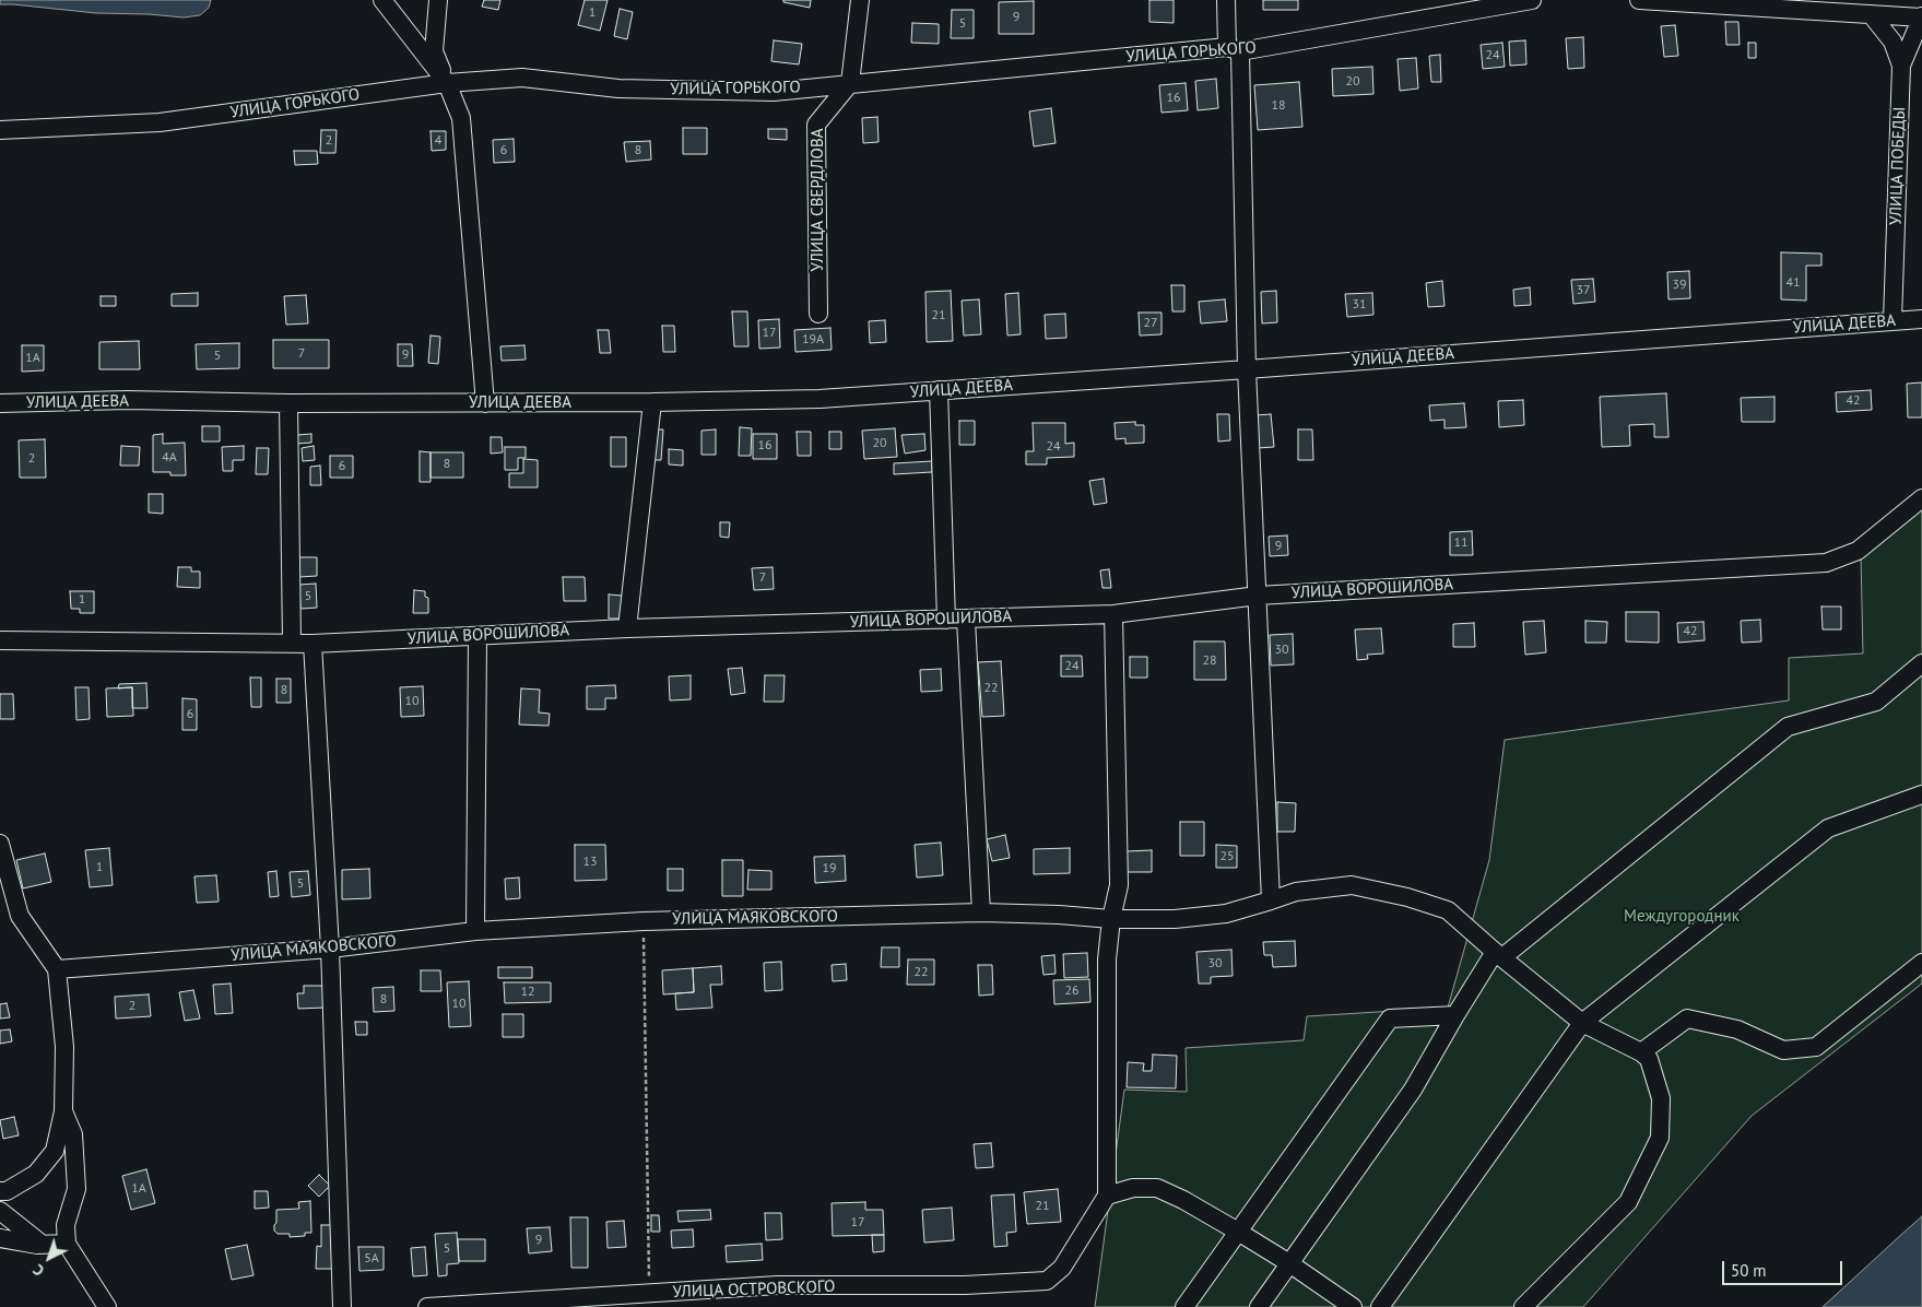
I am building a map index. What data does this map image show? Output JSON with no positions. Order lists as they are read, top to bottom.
{
  "streets": {
    "street": [
      "УЛИЦА ГОРЬКОГО",
      "УЛИЦА ПОБЕДЫ",
      "УЛИЦА СВЕРДЛОВА",
      "УЛИЦА ДЕЕВА",
      "УЛИЦА ВОРОШИЛОВА",
      "УЛИЦА МАЯКОВСКОГО",
      "УЛИЦА ОСТРОВСКОГО"
    ]
  },
  "crossings": [
    ["УЛИЦА ГОРЬКОГО", "УЛИЦА СВЕРДЛОВА"],
    ["УЛИЦА ПОБЕДЫ", "УЛИЦА ДЕЕВА"]
  ],
  "parks": ["Междугородник"],
  "house_numbers": [
    "1",
    "9",
    "5",
    "24",
    "20",
    "16",
    "18",
    "2",
    "4",
    "6",
    "8",
    "41",
    "39",
    "37",
    "31",
    "21",
    "27",
    "17",
    "19А",
    "7",
    "9",
    "5",
    "1А",
    "42",
    "20",
    "16",
    "24",
    "4А",
    "2",
    "8",
    "6",
    "11",
    "9",
    "7",
    "5",
    "1",
    "42",
    "30",
    "28",
    "24",
    "22",
    "8",
    "10",
    "6",
    "25",
    "13",
    "1",
    "19",
    "5",
    "30",
    "22",
    "26",
    "12",
    "8",
    "10",
    "2",
    "1А",
    "21",
    "17",
    "9",
    "5",
    "5А"
  ],
  "scale_bar": "50 m",
  "north": "bottom left"
}
